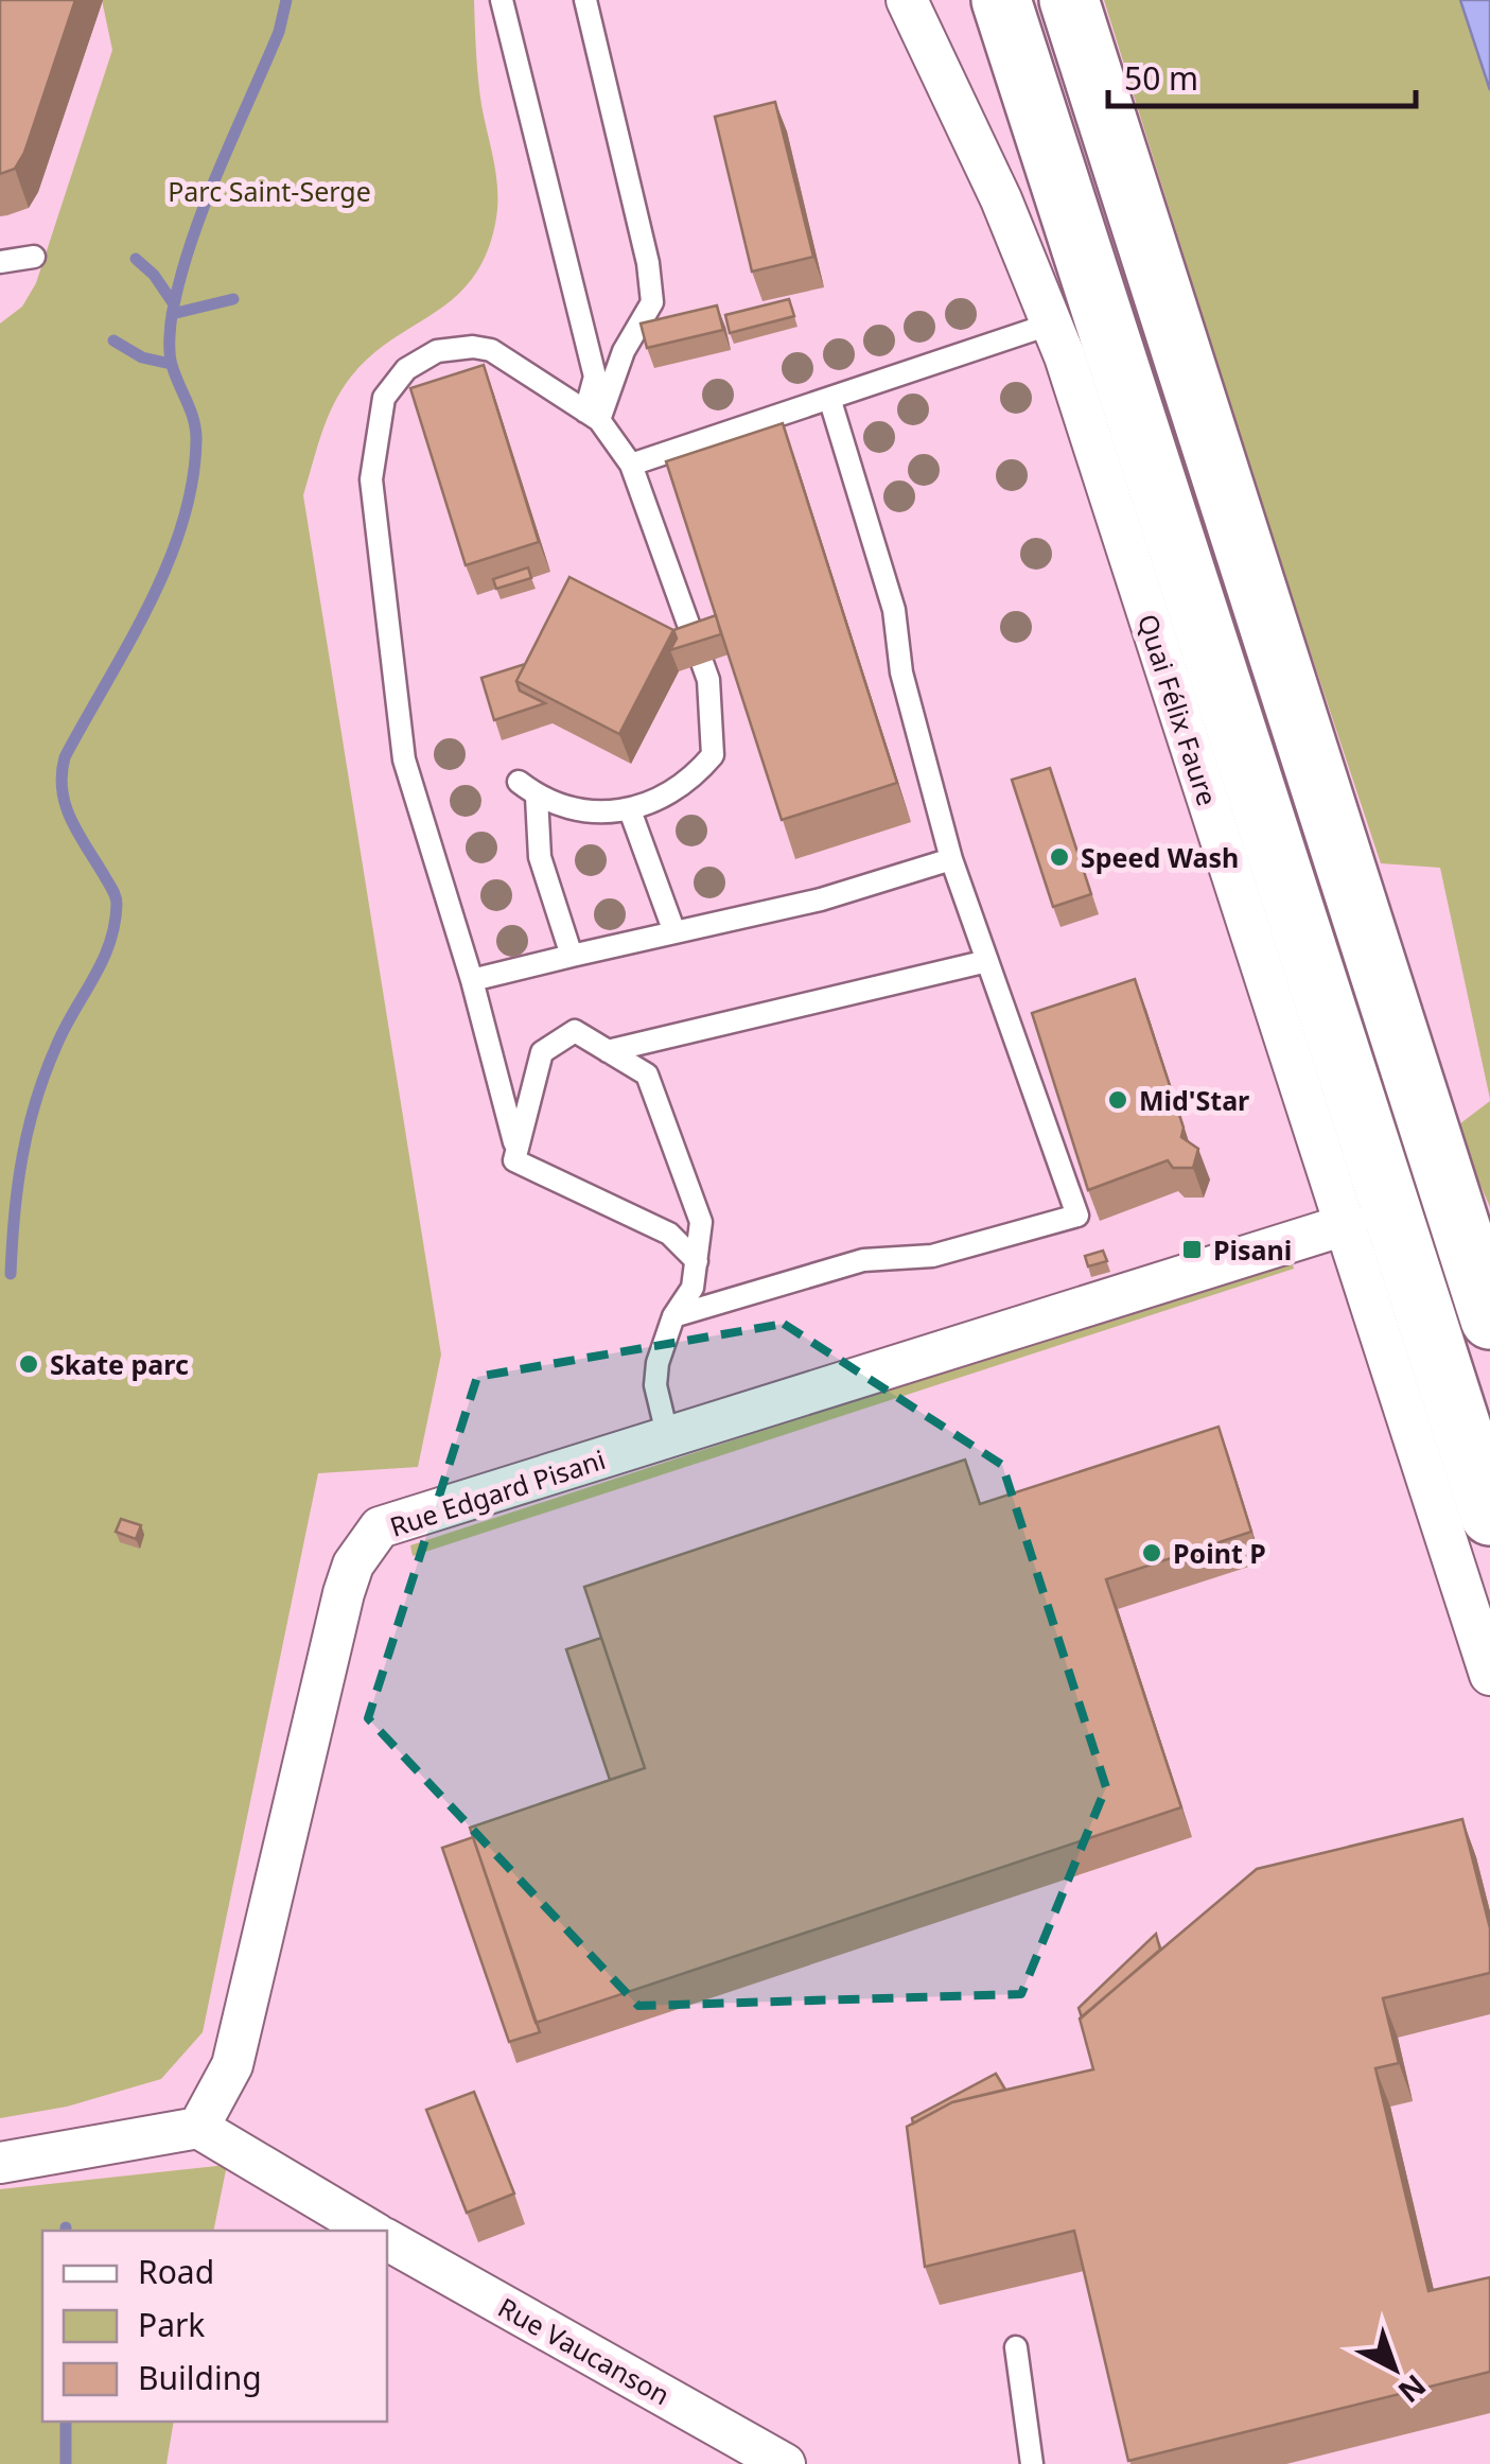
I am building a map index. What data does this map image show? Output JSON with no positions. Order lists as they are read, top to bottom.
{
  "streets": {
    "highway": ["Quai Félix Faure"],
    "street": ["Rue Edgard Pisani", "Rue Vaucanson"]
  },
  "crossings": [
    ["Quai Félix Faure", "Rue Edgard Pisani"]
  ],
  "parks": ["Parc Saint-Serge"],
  "places": {
    "other": [
      "Speed Wash",
      "Mid'Star",
      "Skate parc",
      "Point P"
    ],
    "transit": ["Pisani"]
  },
  "legend": ["Road", "Park", "Building"],
  "scale_bar": "50 m",
  "north": "bottom right"
}
